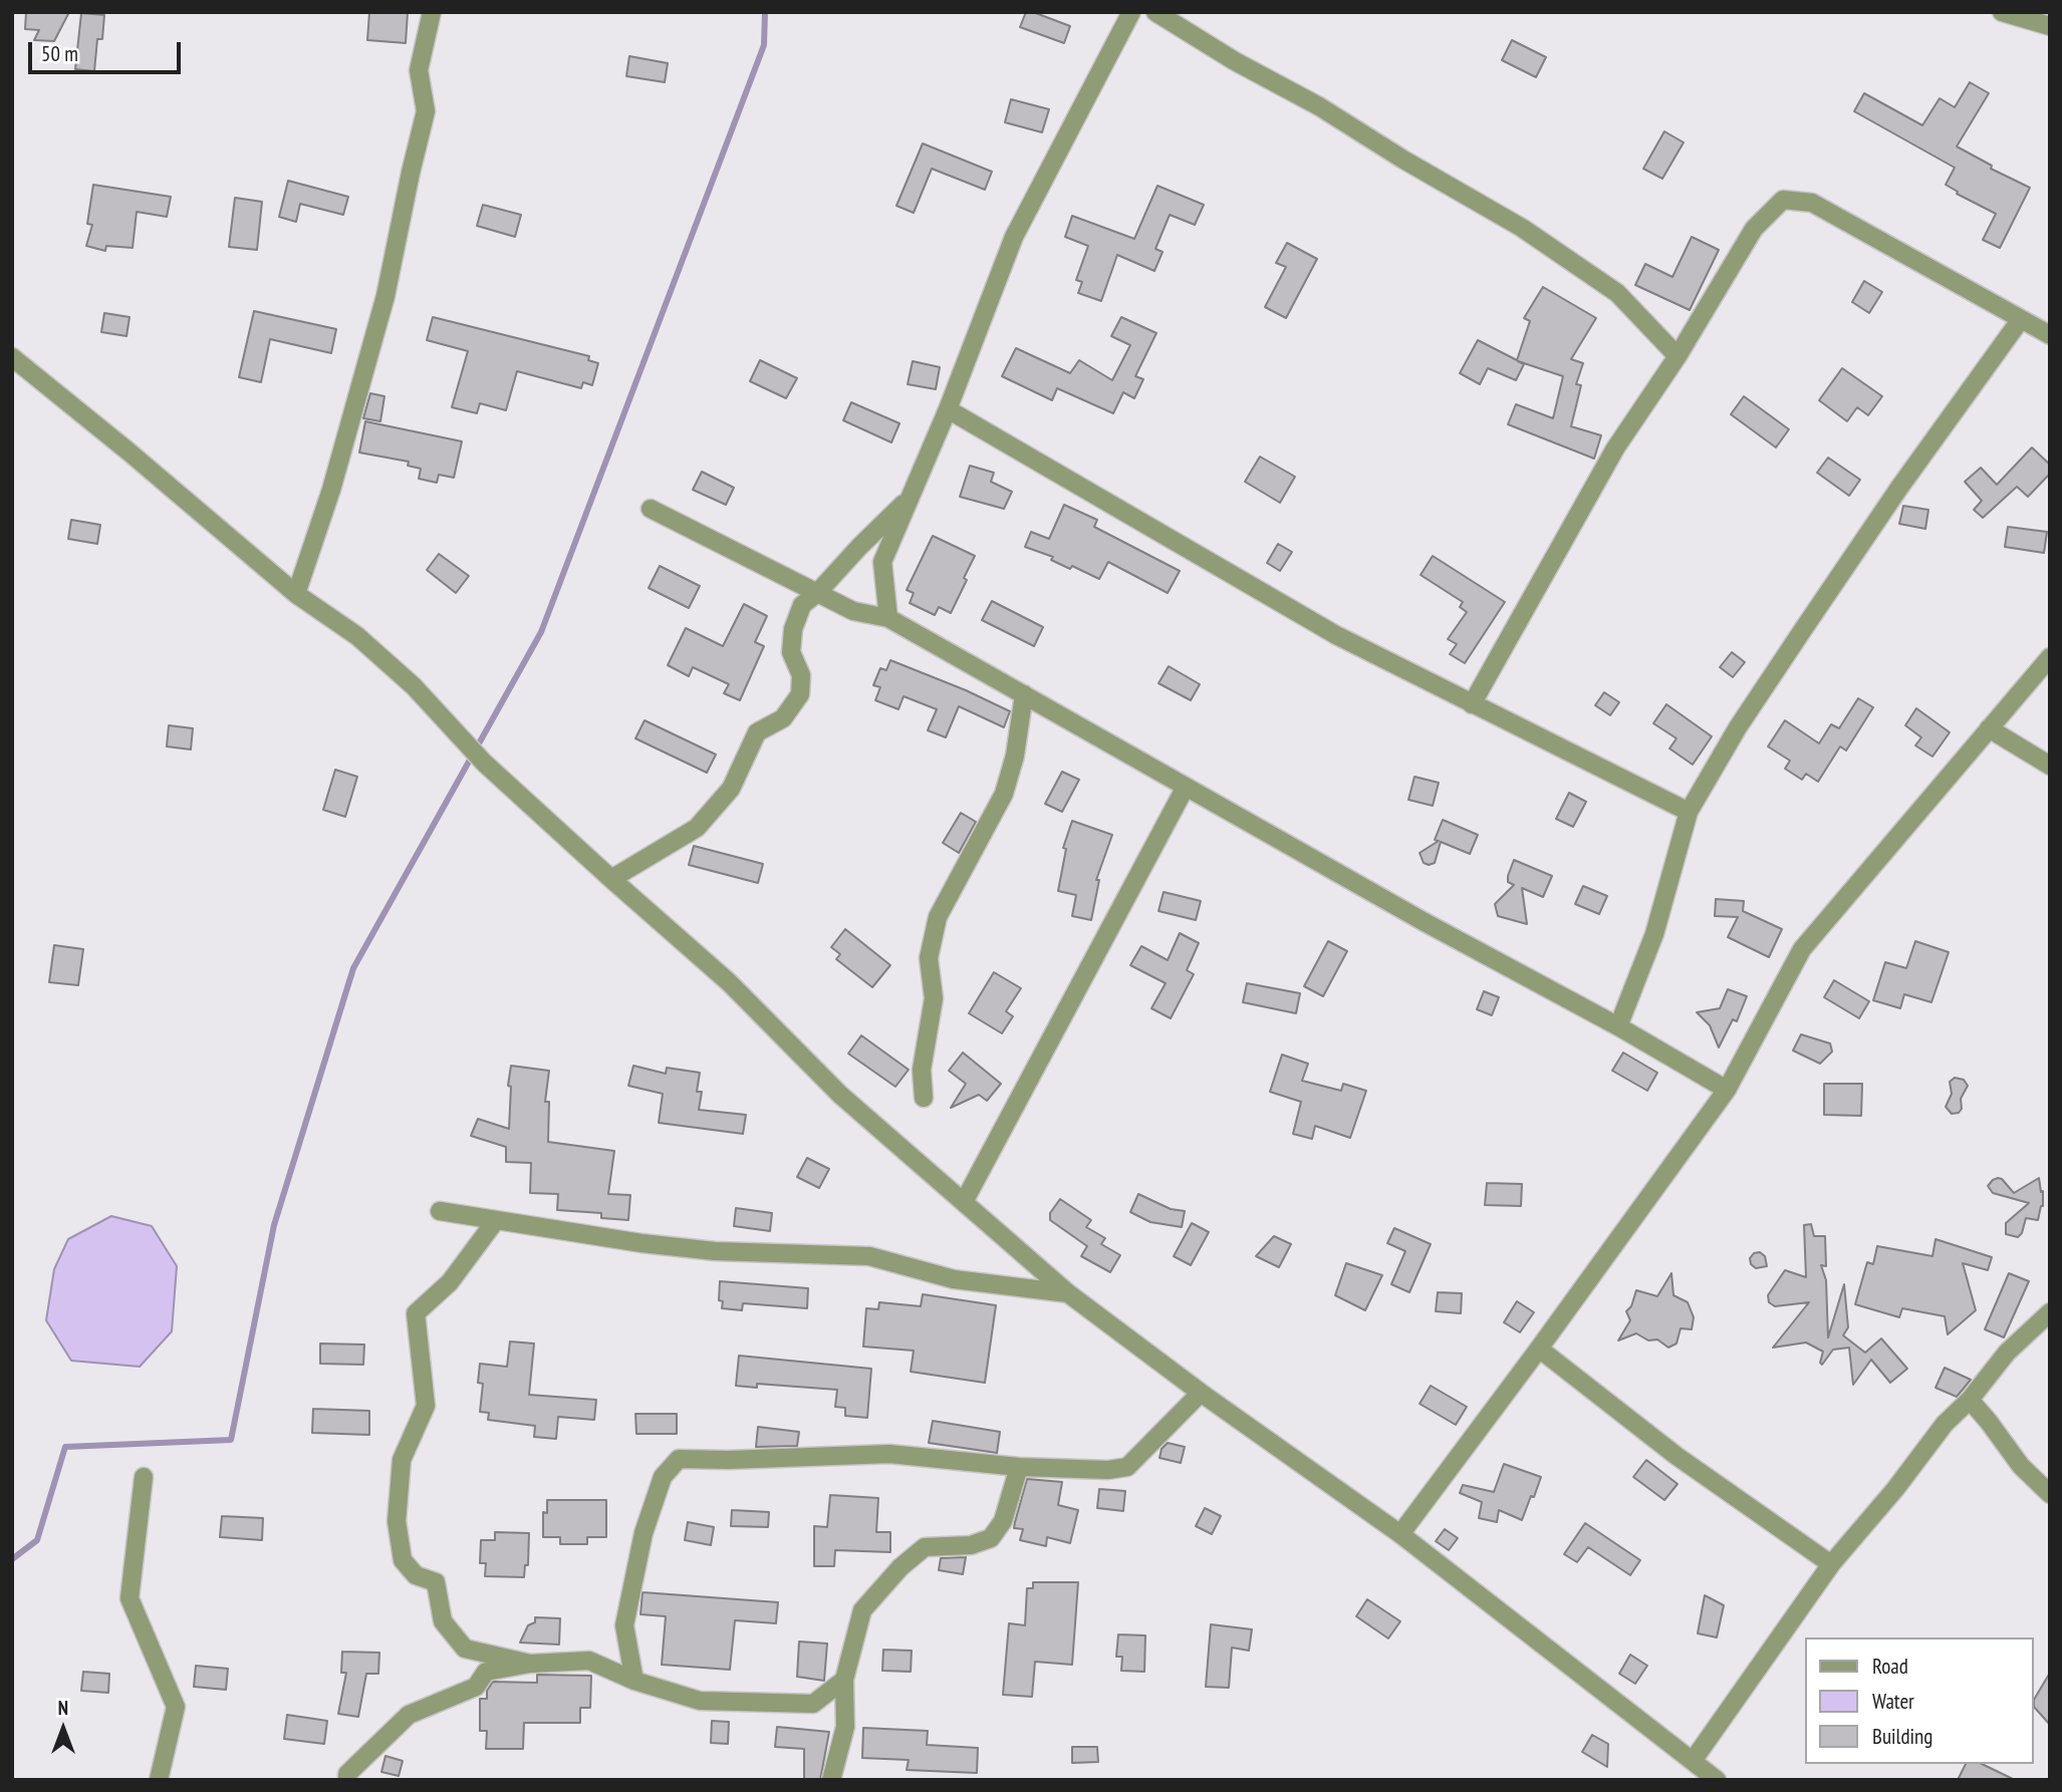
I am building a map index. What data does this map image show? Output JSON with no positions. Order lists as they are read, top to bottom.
{
  "legend": ["Road", "Water", "Building"],
  "scale_bar": "50 m",
  "north": "top"
}
